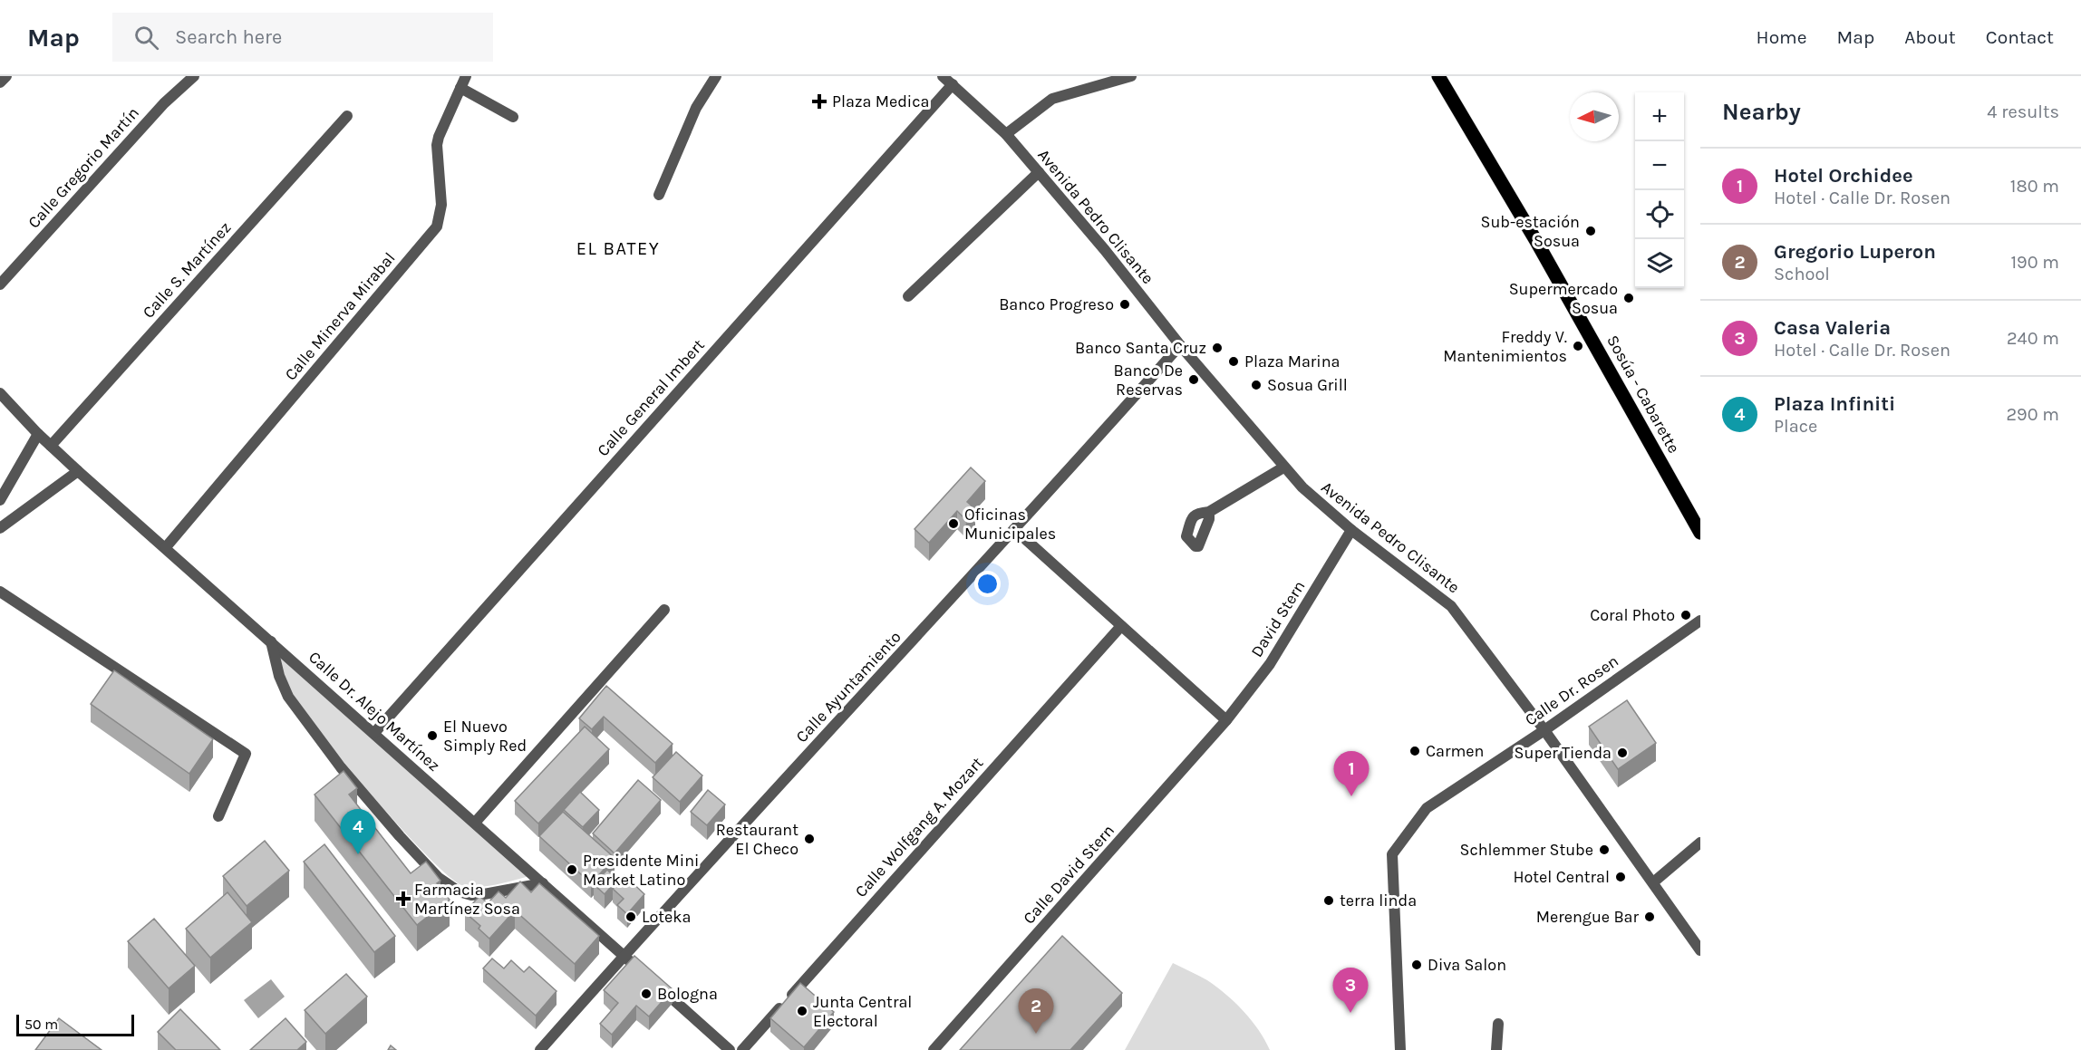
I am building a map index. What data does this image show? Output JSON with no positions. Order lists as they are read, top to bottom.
{
  "streets": {
    "main road": ["Sosúa - Cabarette"],
    "street": [
      "Calle Gregorio Martín",
      "Avenida Pedro Clisante",
      "Calle S. Martínez",
      "Calle Minerva Mirabal",
      "Calle General Imbert",
      "David Stern",
      "Calle Ayuntamiento",
      "Calle Dr. Rosen",
      "Calle Dr. Alejo Martínez",
      "Calle Wolfgang A. Mozart",
      "Calle David Stern"
    ]
  },
  "crossings": [
    ["Avenida Pedro Clisante", "Calle General Imbert"],
    ["Avenida Pedro Clisante", "David Stern"],
    ["Avenida Pedro Clisante", "Calle Ayuntamiento"],
    ["Avenida Pedro Clisante", "Calle Dr. Rosen"],
    ["Calle S. Martínez", "Calle Dr. Alejo Martínez"],
    ["Calle Minerva Mirabal", "Calle Dr. Alejo Martínez"],
    ["Calle General Imbert", "Calle Dr. Alejo Martínez"],
    ["David Stern", "Calle David Stern"],
    ["Calle Ayuntamiento", "Calle Dr. Alejo Martínez"]
  ],
  "districts": ["EL BATEY"],
  "places": {
    "health": ["Plaza Medica", "Farmacia Martínez Sosa"],
    "other": [
      "Sub-estación Sosua",
      "Supermercado Sosua",
      "Banco Progreso",
      "Freddy V. Mantenimientos",
      "Banco Santa Cruz",
      "Plaza Marina",
      "Banco De Reservas",
      "Sosua Grill",
      "Oficinas Municipales",
      "Coral Photo",
      "El Nuevo Simply Red",
      "Carmen",
      "Super Tienda",
      "Restaurant El Checo",
      "Schlemmer Stube",
      "Presidente Mini Market Latino",
      "Hotel Central",
      "terra linda",
      "Loteka",
      "Merengue Bar",
      "Diva Salon",
      "Bologna",
      "Junta Central Electoral"
    ]
  },
  "scale_bar": "50 m",
  "north": "left",
  "page": {
    "header": "Map",
    "search": "Search here",
    "nav": [
      "Home",
      "Map",
      "About",
      "Contact"
    ],
    "heading": ["Nearby", "4 results"],
    "map_buttons": ["+", "−"],
    "list": [
      {
        "mark": "1",
        "name": "Hotel Orchidee",
        "note": "Hotel · Calle Dr. Rosen",
        "value": "180 m"
      },
      {
        "mark": "2",
        "name": "Gregorio Luperon",
        "note": "School",
        "value": "190 m"
      },
      {
        "mark": "3",
        "name": "Casa Valeria",
        "note": "Hotel · Calle Dr. Rosen",
        "value": "240 m"
      },
      {
        "mark": "4",
        "name": "Plaza Infiniti",
        "note": "Place",
        "value": "290 m"
      }
    ],
    "pins": [
      "1",
      "4",
      "3",
      "2"
    ],
    "scale": "50 m"
  }
}
